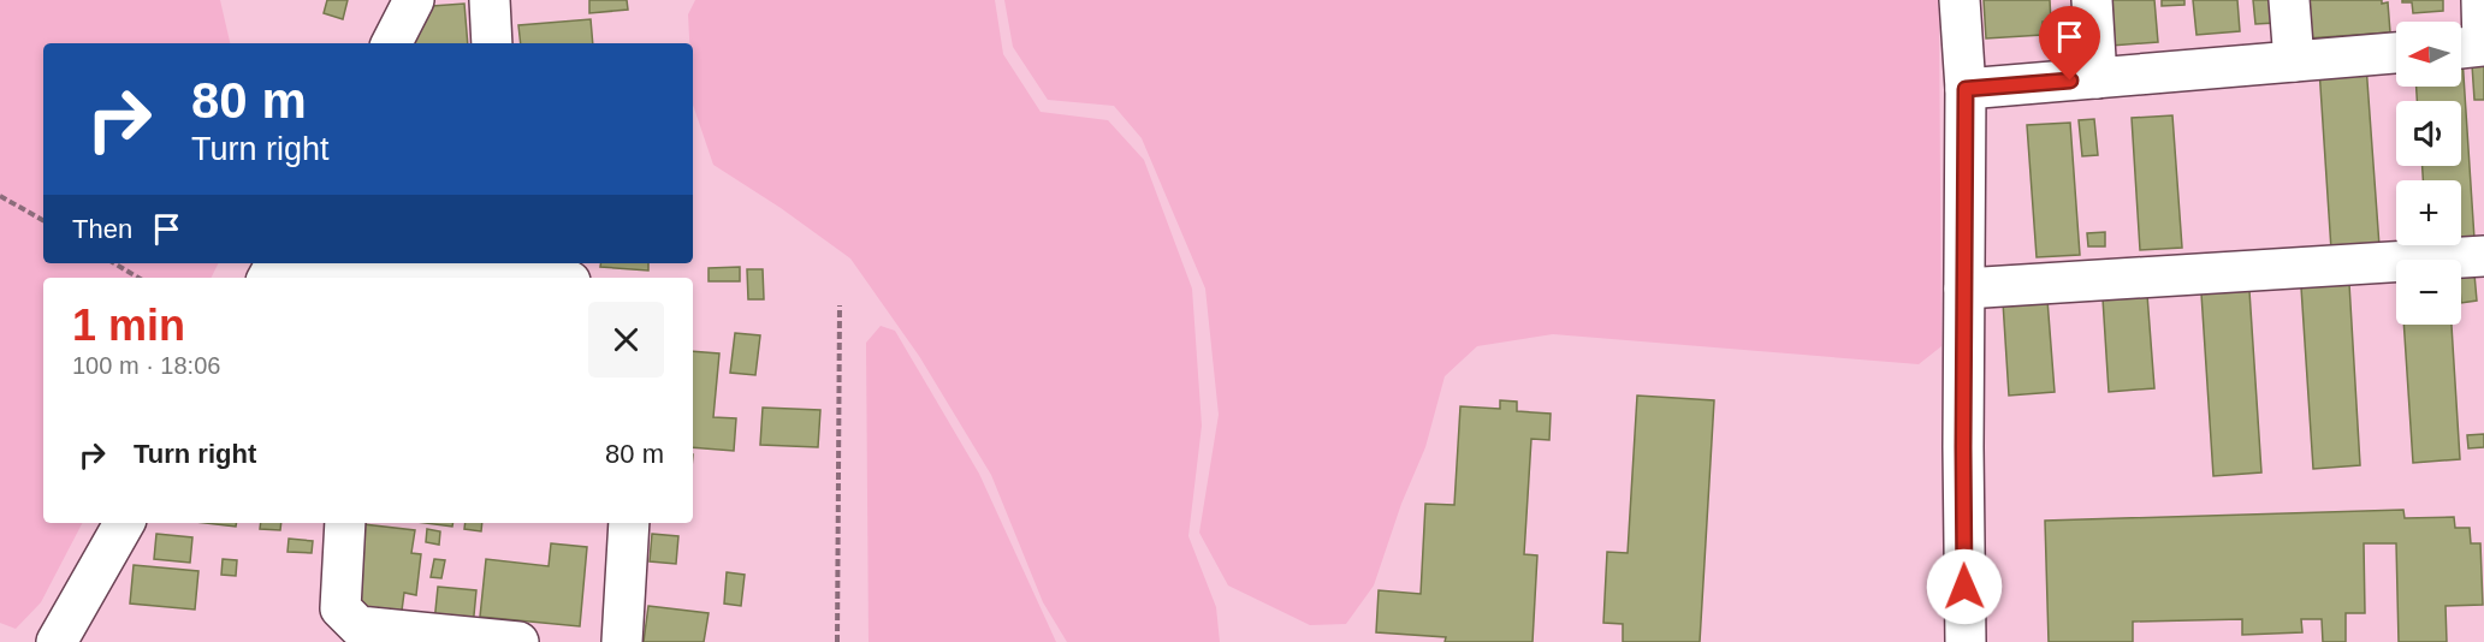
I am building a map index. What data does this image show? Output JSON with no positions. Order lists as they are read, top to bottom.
{
  "north": "left",
  "page": {
    "map_buttons": ["+", "−"],
    "turn": ["80 m", "Turn right"],
    "then": "Then",
    "heading": ["1 min", "100 m · 18:06"],
    "list": [
      {
        "name": "Turn right",
        "value": "80 m"
      }
    ]
  }
}
